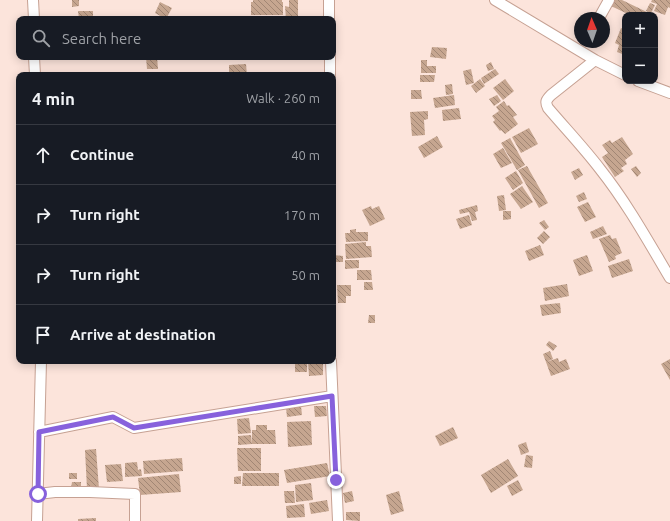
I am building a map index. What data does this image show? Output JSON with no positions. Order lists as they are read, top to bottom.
{
  "north": "top",
  "page": {
    "map_buttons": ["+", "−"],
    "search": "Search here",
    "heading": ["4 min", "Walk · 260 m"],
    "list": [
      ["Continue", "40 m"],
      ["Turn right", "170 m"],
      ["Turn right", "50 m"],
      "Arrive at destination"
    ]
  }
}
